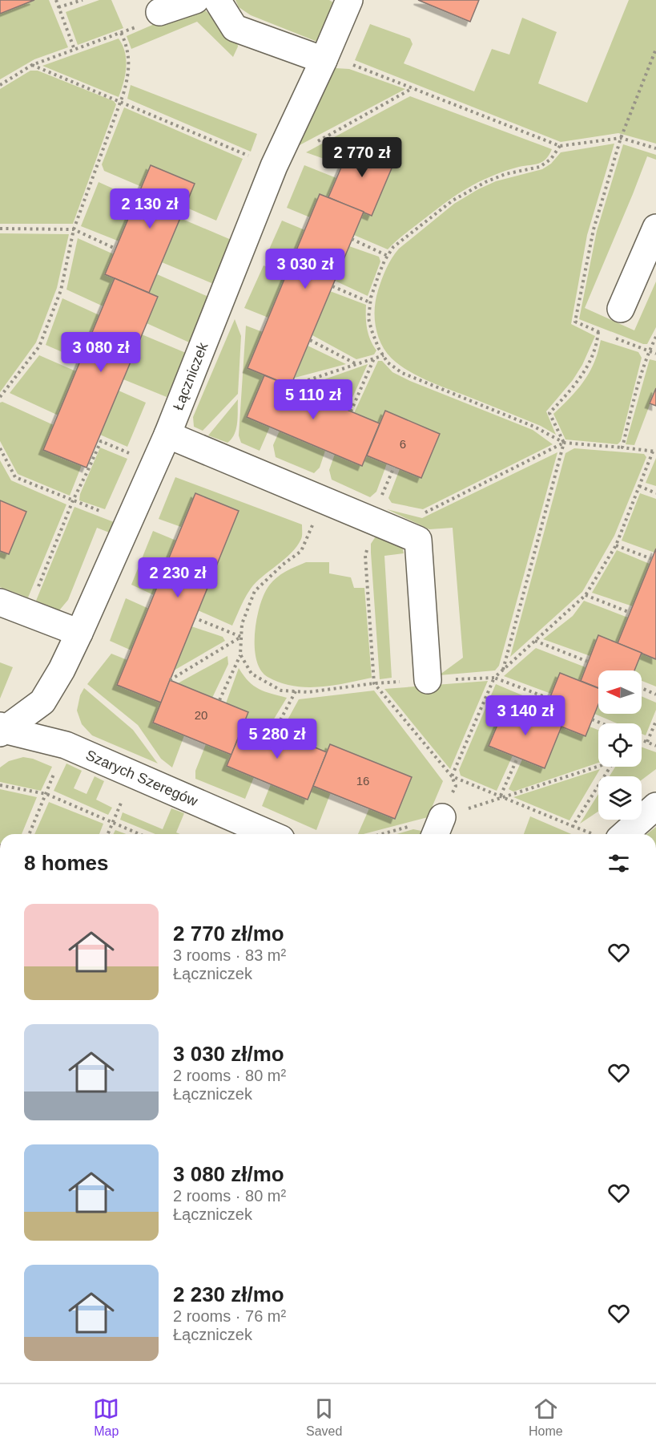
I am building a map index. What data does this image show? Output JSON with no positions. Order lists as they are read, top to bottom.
{
  "streets": {
    "street": ["Łączniczek", "Szarych Szeregów"]
  },
  "crossings": [
    ["Łączniczek", "Szarych Szeregów"]
  ],
  "house_numbers": ["6", "20", "16"],
  "north": "left",
  "page": {
    "price": [
      "2 770 zł",
      "2 130 zł",
      "3 030 zł",
      "3 080 zł",
      "5 110 zł",
      "2 230 zł",
      "3 140 zł",
      "5 280 zł"
    ],
    "heading": "8 homes",
    "list": [
      {
        "name": "2 770 zł/mo",
        "note": "3 rooms · 83 m² · Łączniczek"
      },
      {
        "name": "3 030 zł/mo",
        "note": "2 rooms · 80 m² · Łączniczek"
      },
      {
        "name": "3 080 zł/mo",
        "note": "2 rooms · 80 m² · Łączniczek"
      },
      {
        "name": "2 230 zł/mo",
        "note": "2 rooms · 76 m² · Łączniczek"
      }
    ],
    "tabs": ["Map", "Saved", "Home"]
  }
}
